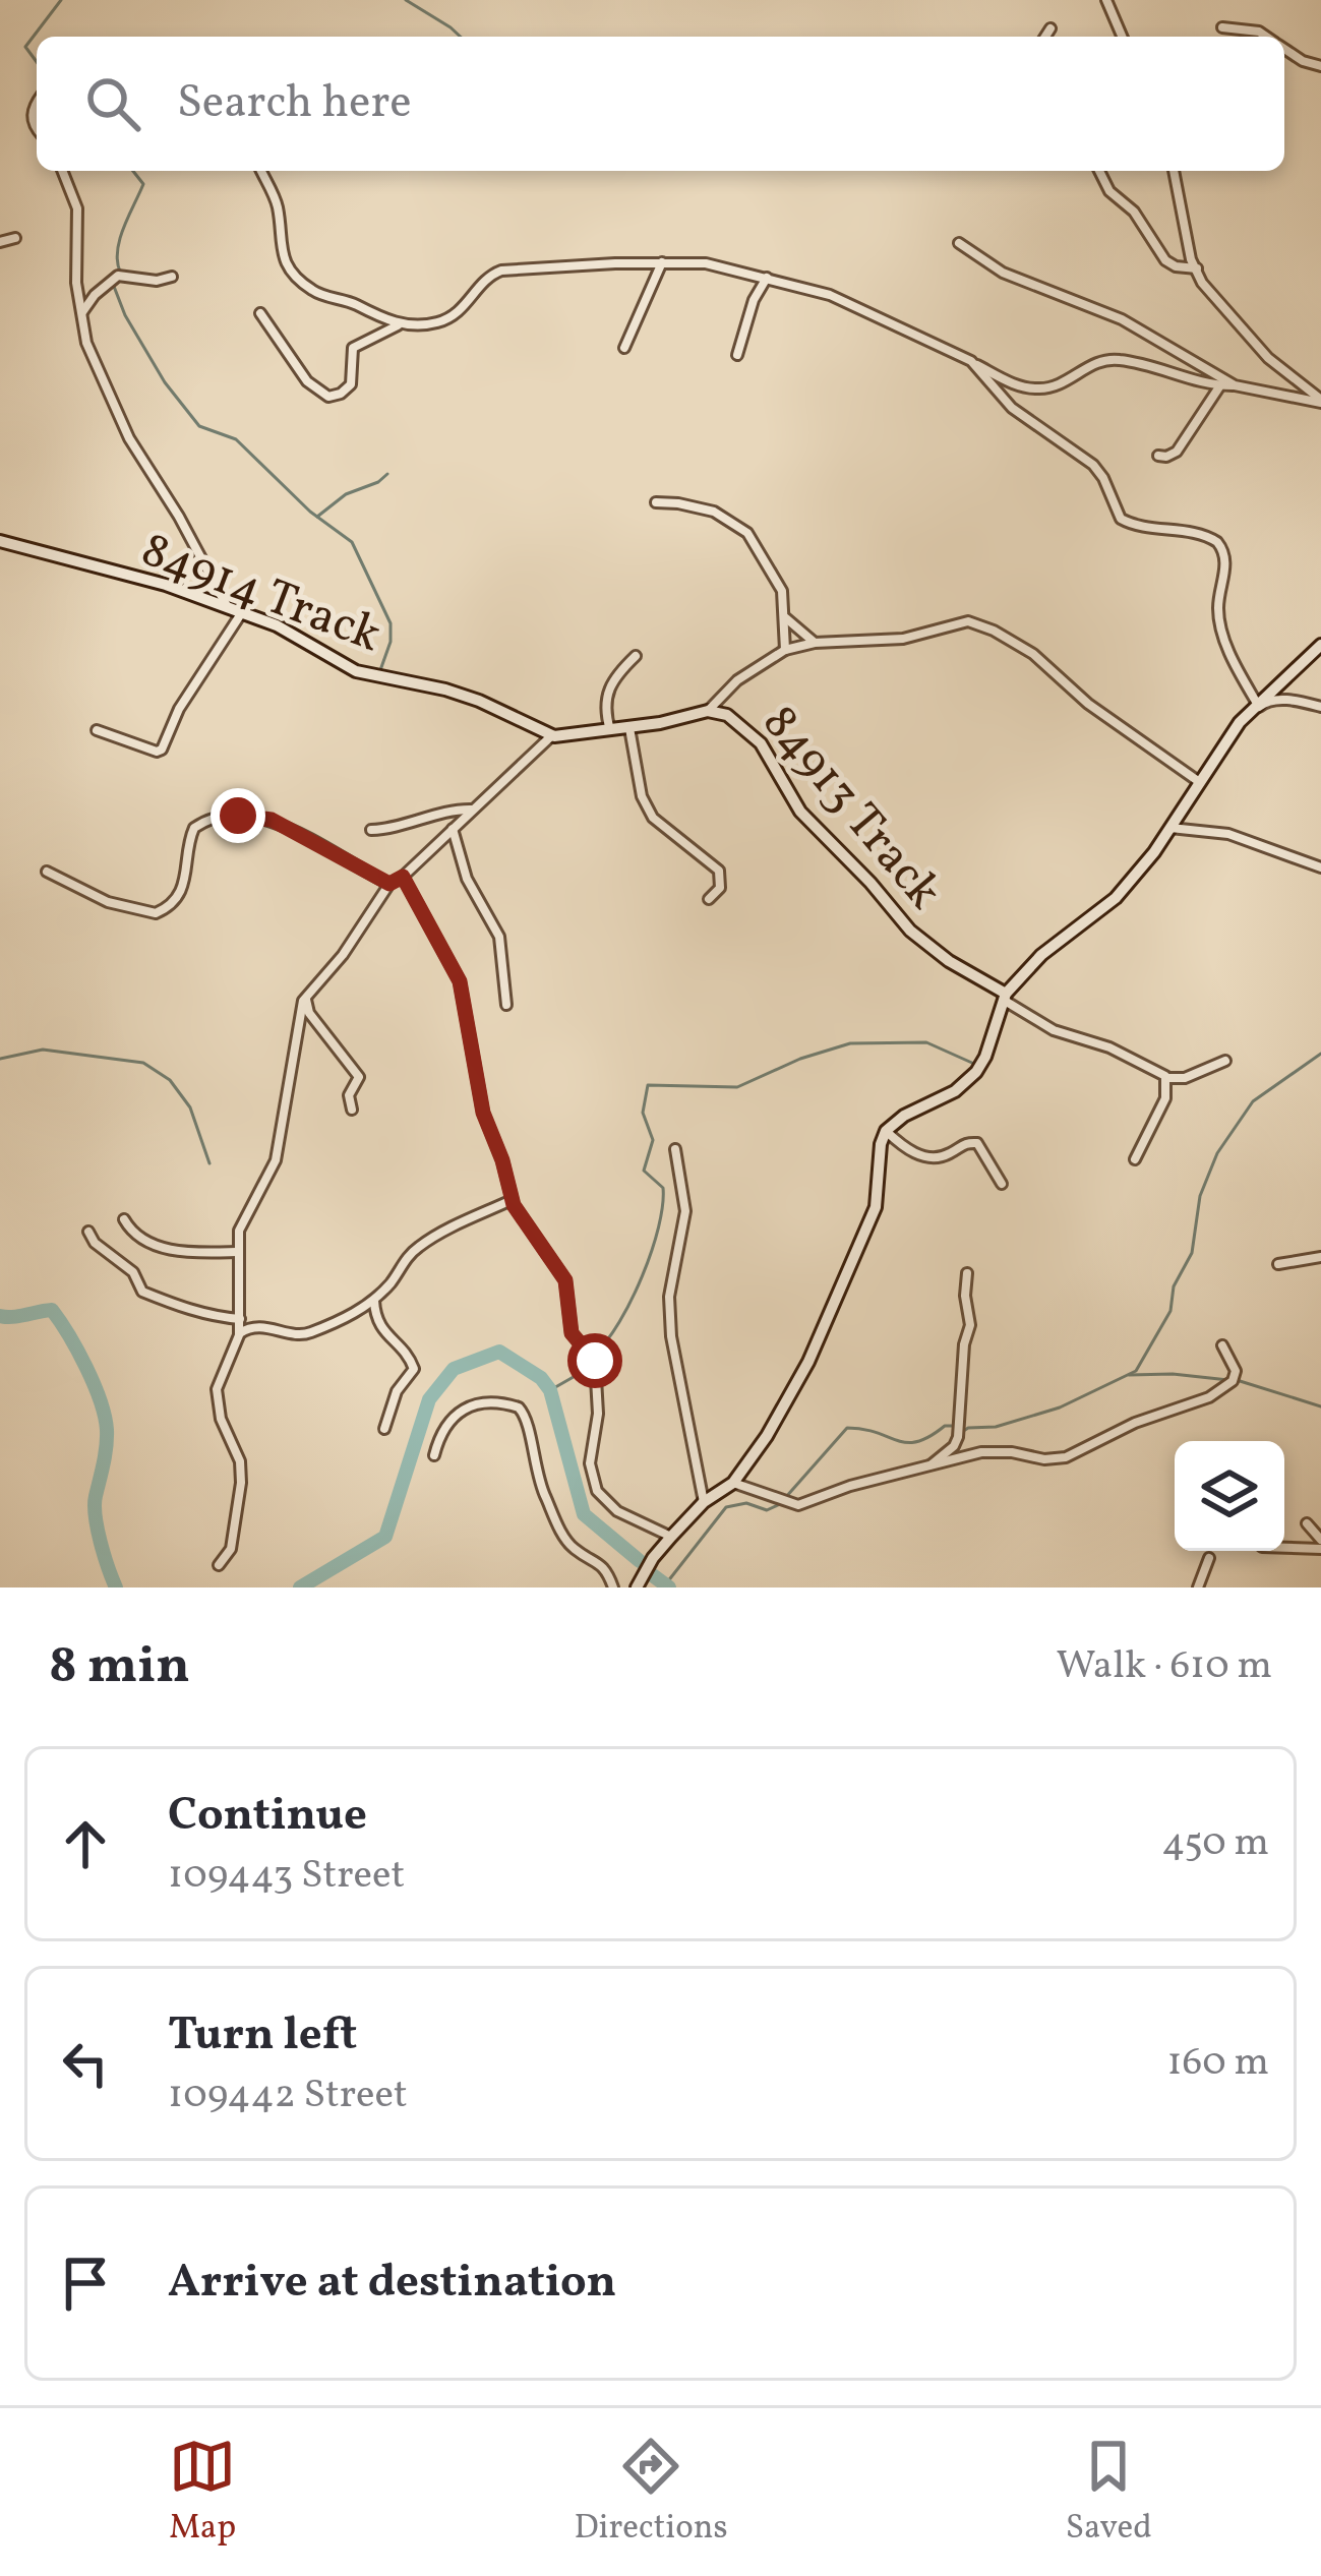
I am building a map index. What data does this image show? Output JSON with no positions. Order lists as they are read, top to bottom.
{
  "streets": {
    "street": ["84914 Track", "84913 Track"]
  },
  "crossings": [
    ["84914 Track", "84913 Track"]
  ],
  "page": {
    "search": "Search here",
    "heading": ["8 min", "Walk · 610 m"],
    "list": [
      ["Continue", "109443 Street", "450 m"],
      ["Turn left", "109442 Street", "160 m"],
      "Arrive at destination"
    ],
    "nav": ["Map", "Directions", "Saved"]
  }
}
